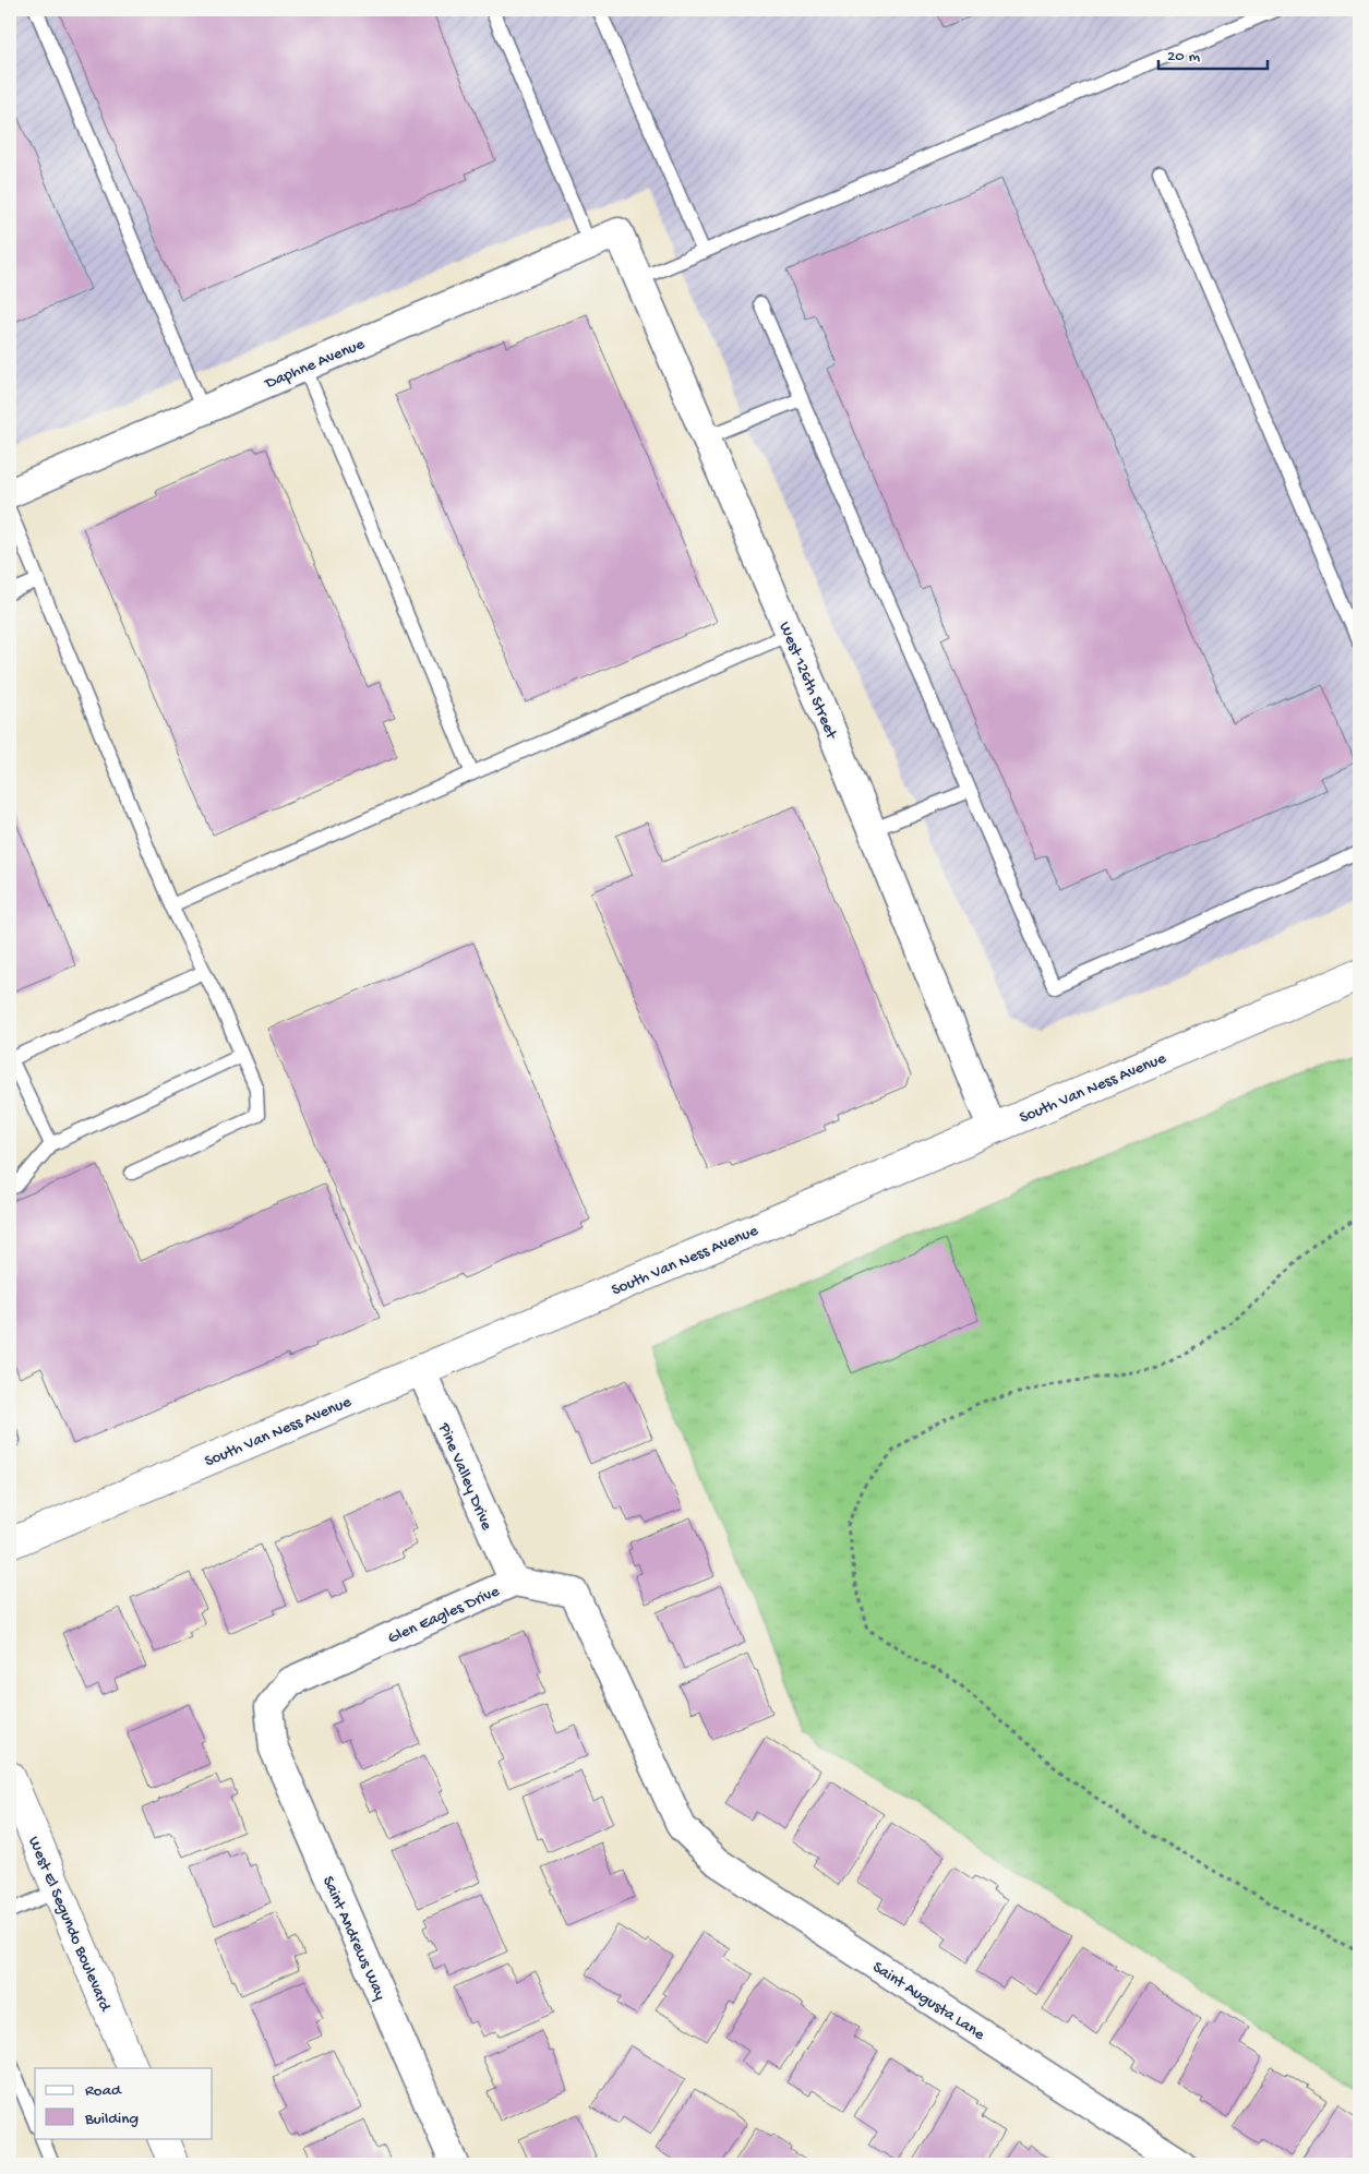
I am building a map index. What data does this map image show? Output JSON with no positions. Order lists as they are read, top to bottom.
{
  "streets": {
    "main road": ["South Van Ness Avenue", "West El Segundo Boulevard"],
    "street": [
      "Daphne Avenue",
      "West 126th Street",
      "Pine Valley Drive",
      "Glen Eagles Drive",
      "Saint Andrews Way",
      "Saint Augusta Lane"
    ]
  },
  "crossings": [
    ["Daphne Avenue", "West 126th Street"],
    ["West 126th Street", "South Van Ness Avenue"],
    ["South Van Ness Avenue", "Pine Valley Drive"],
    ["Pine Valley Drive", "Glen Eagles Drive"],
    ["Glen Eagles Drive", "Saint Andrews Way"],
    ["Glen Eagles Drive", "Saint Augusta Lane"]
  ],
  "legend": ["Road", "Building"],
  "scale_bar": "20 m"
}
